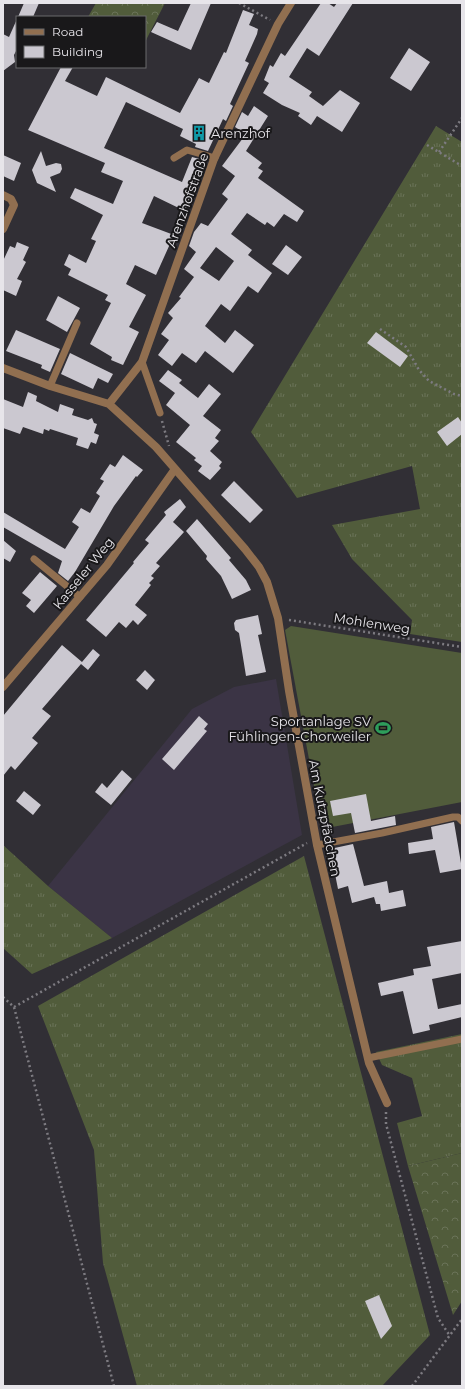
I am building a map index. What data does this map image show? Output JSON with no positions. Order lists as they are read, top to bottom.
{
  "streets": {
    "street": ["Arenzhofstraße", "Kasseler Weg", "Am Kutzpfädchen"],
    "path": ["Mohlenweg"]
  },
  "crossings": [
    ["Arenzhofstraße", "Am Kutzpfädchen"],
    ["Kasseler Weg", "Am Kutzpfädchen"],
    ["Mohlenweg", "Am Kutzpfädchen"]
  ],
  "places": {
    "building": ["Arenzhof"],
    "sports": ["Sportanlage SV Fühlingen-Chorweiler"]
  },
  "legend": ["Road", "Building"]
}
